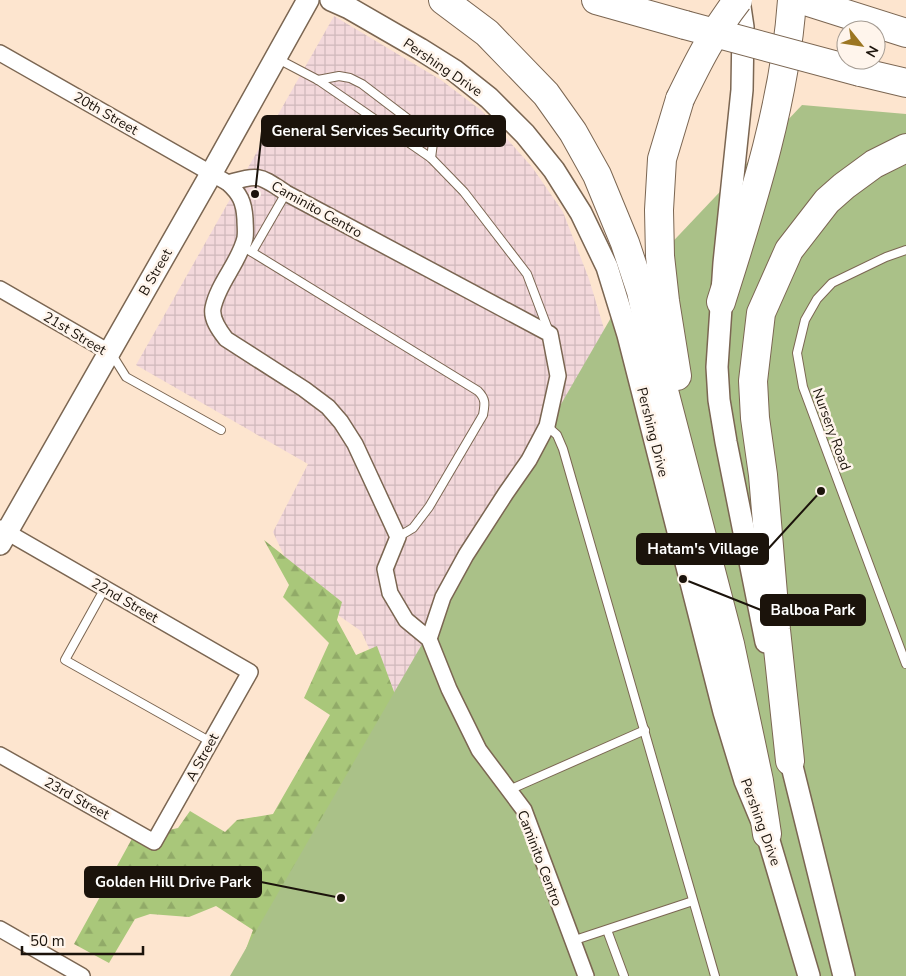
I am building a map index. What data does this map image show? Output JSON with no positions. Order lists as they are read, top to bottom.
{
  "streets": {
    "main road": ["Pershing Drive", "B Street"],
    "street": [
      "20th Street",
      "Caminito Centro",
      "21st Street",
      "22nd Street",
      "A Street",
      "23rd Street"
    ],
    "lane": ["Nursery Road"]
  },
  "crossings": [
    ["20th Street", "Caminito Centro"],
    ["20th Street", "B Street"],
    ["Caminito Centro", "B Street"],
    ["B Street", "21st Street"],
    ["B Street", "22nd Street"],
    ["22nd Street", "A Street"],
    ["A Street", "23rd Street"]
  ],
  "places": [
    "General Services Security Office",
    "Hatam's Village",
    "Balboa Park",
    "Golden Hill Drive Park"
  ],
  "scale_bar": "50 m",
  "north": "bottom right"
}
